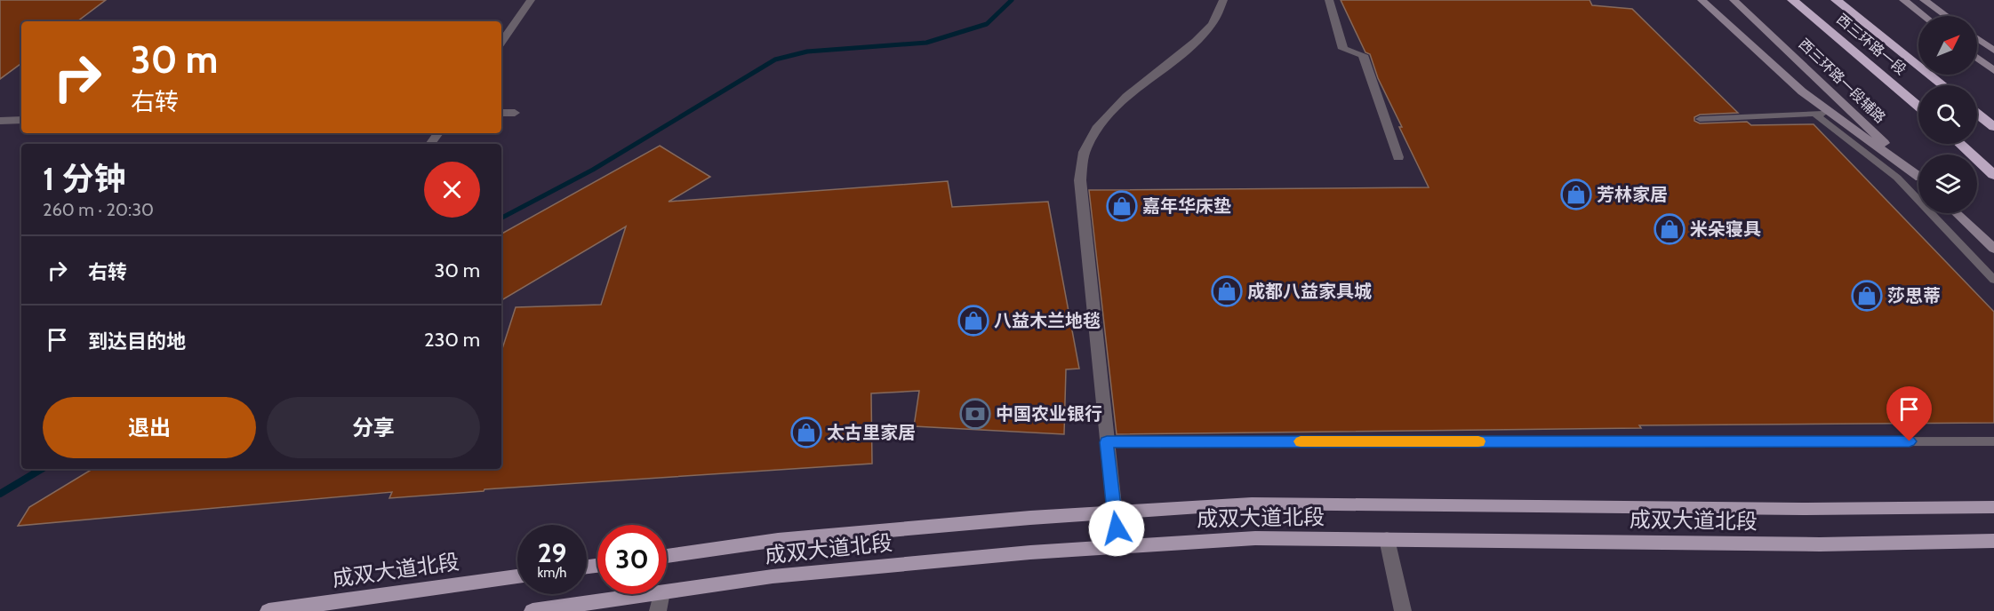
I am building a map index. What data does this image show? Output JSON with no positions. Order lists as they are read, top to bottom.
{
  "streets": {
    "highway": ["西三环路一段"],
    "main road": ["西三环路一段辅路", "成双大道北段"]
  },
  "places": {
    "shop": [
      "芳林家居",
      "嘉年华床垫",
      "米朵寝具",
      "成都八益家具城",
      "莎思蒂",
      "八益木兰地毯",
      "太古里家居"
    ],
    "bank": ["中国农业银行"]
  },
  "north": "top right",
  "page": {
    "turn": ["30 m", "右转"],
    "heading": ["1 分钟", "260 m · 20:30"],
    "list": [
      {
        "name": "右转",
        "value": "30 m"
      },
      {
        "name": "到达目的地",
        "value": "230 m"
      }
    ],
    "buttons": ["退出", "分享"],
    "speed": "29 km/h",
    "limit": "30"
  }
}
